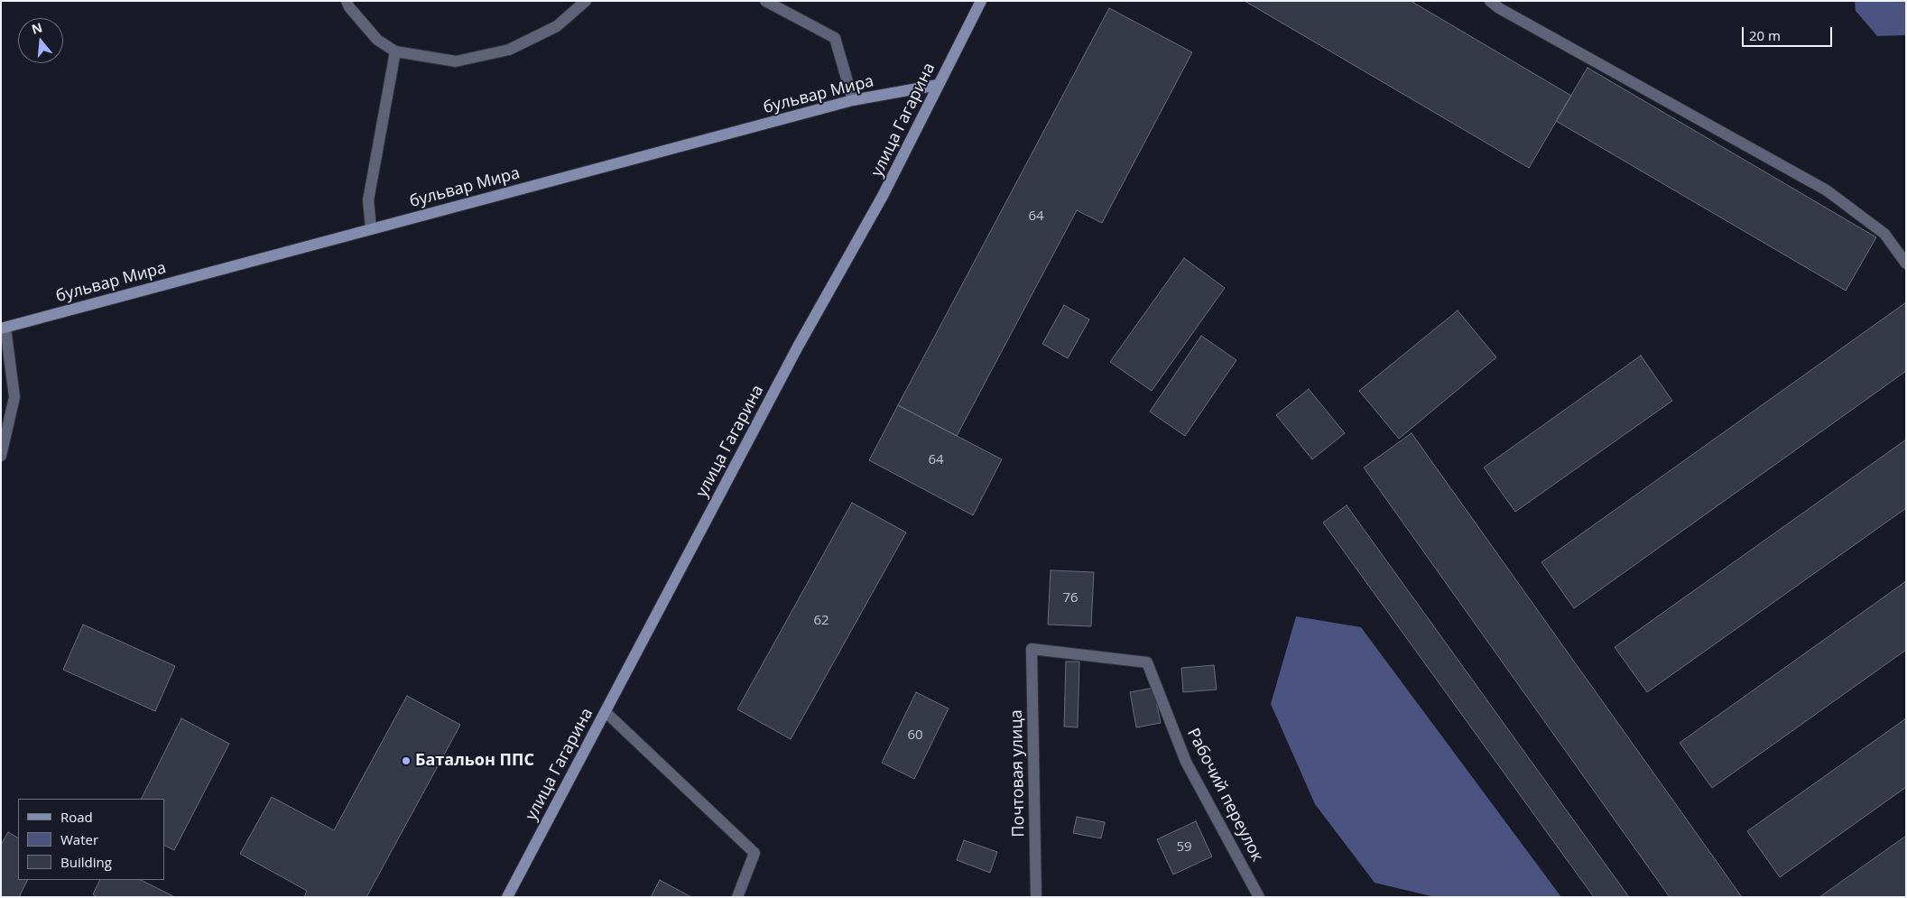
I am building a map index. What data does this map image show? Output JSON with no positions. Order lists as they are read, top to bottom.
{
  "streets": {
    "main road": ["бульвар Мира", "улица Гагарина"],
    "street": ["Почтовая улица", "Рабочий переулок"]
  },
  "crossings": [
    ["бульвар Мира", "улица Гагарина"],
    ["Почтовая улица", "Рабочий переулок"]
  ],
  "places": ["Батальон ППС"],
  "house_numbers": [
    "64",
    "64",
    "76",
    "62",
    "60",
    "59"
  ],
  "legend": ["Road", "Water", "Building"],
  "scale_bar": "20 m",
  "north": "top"
}
